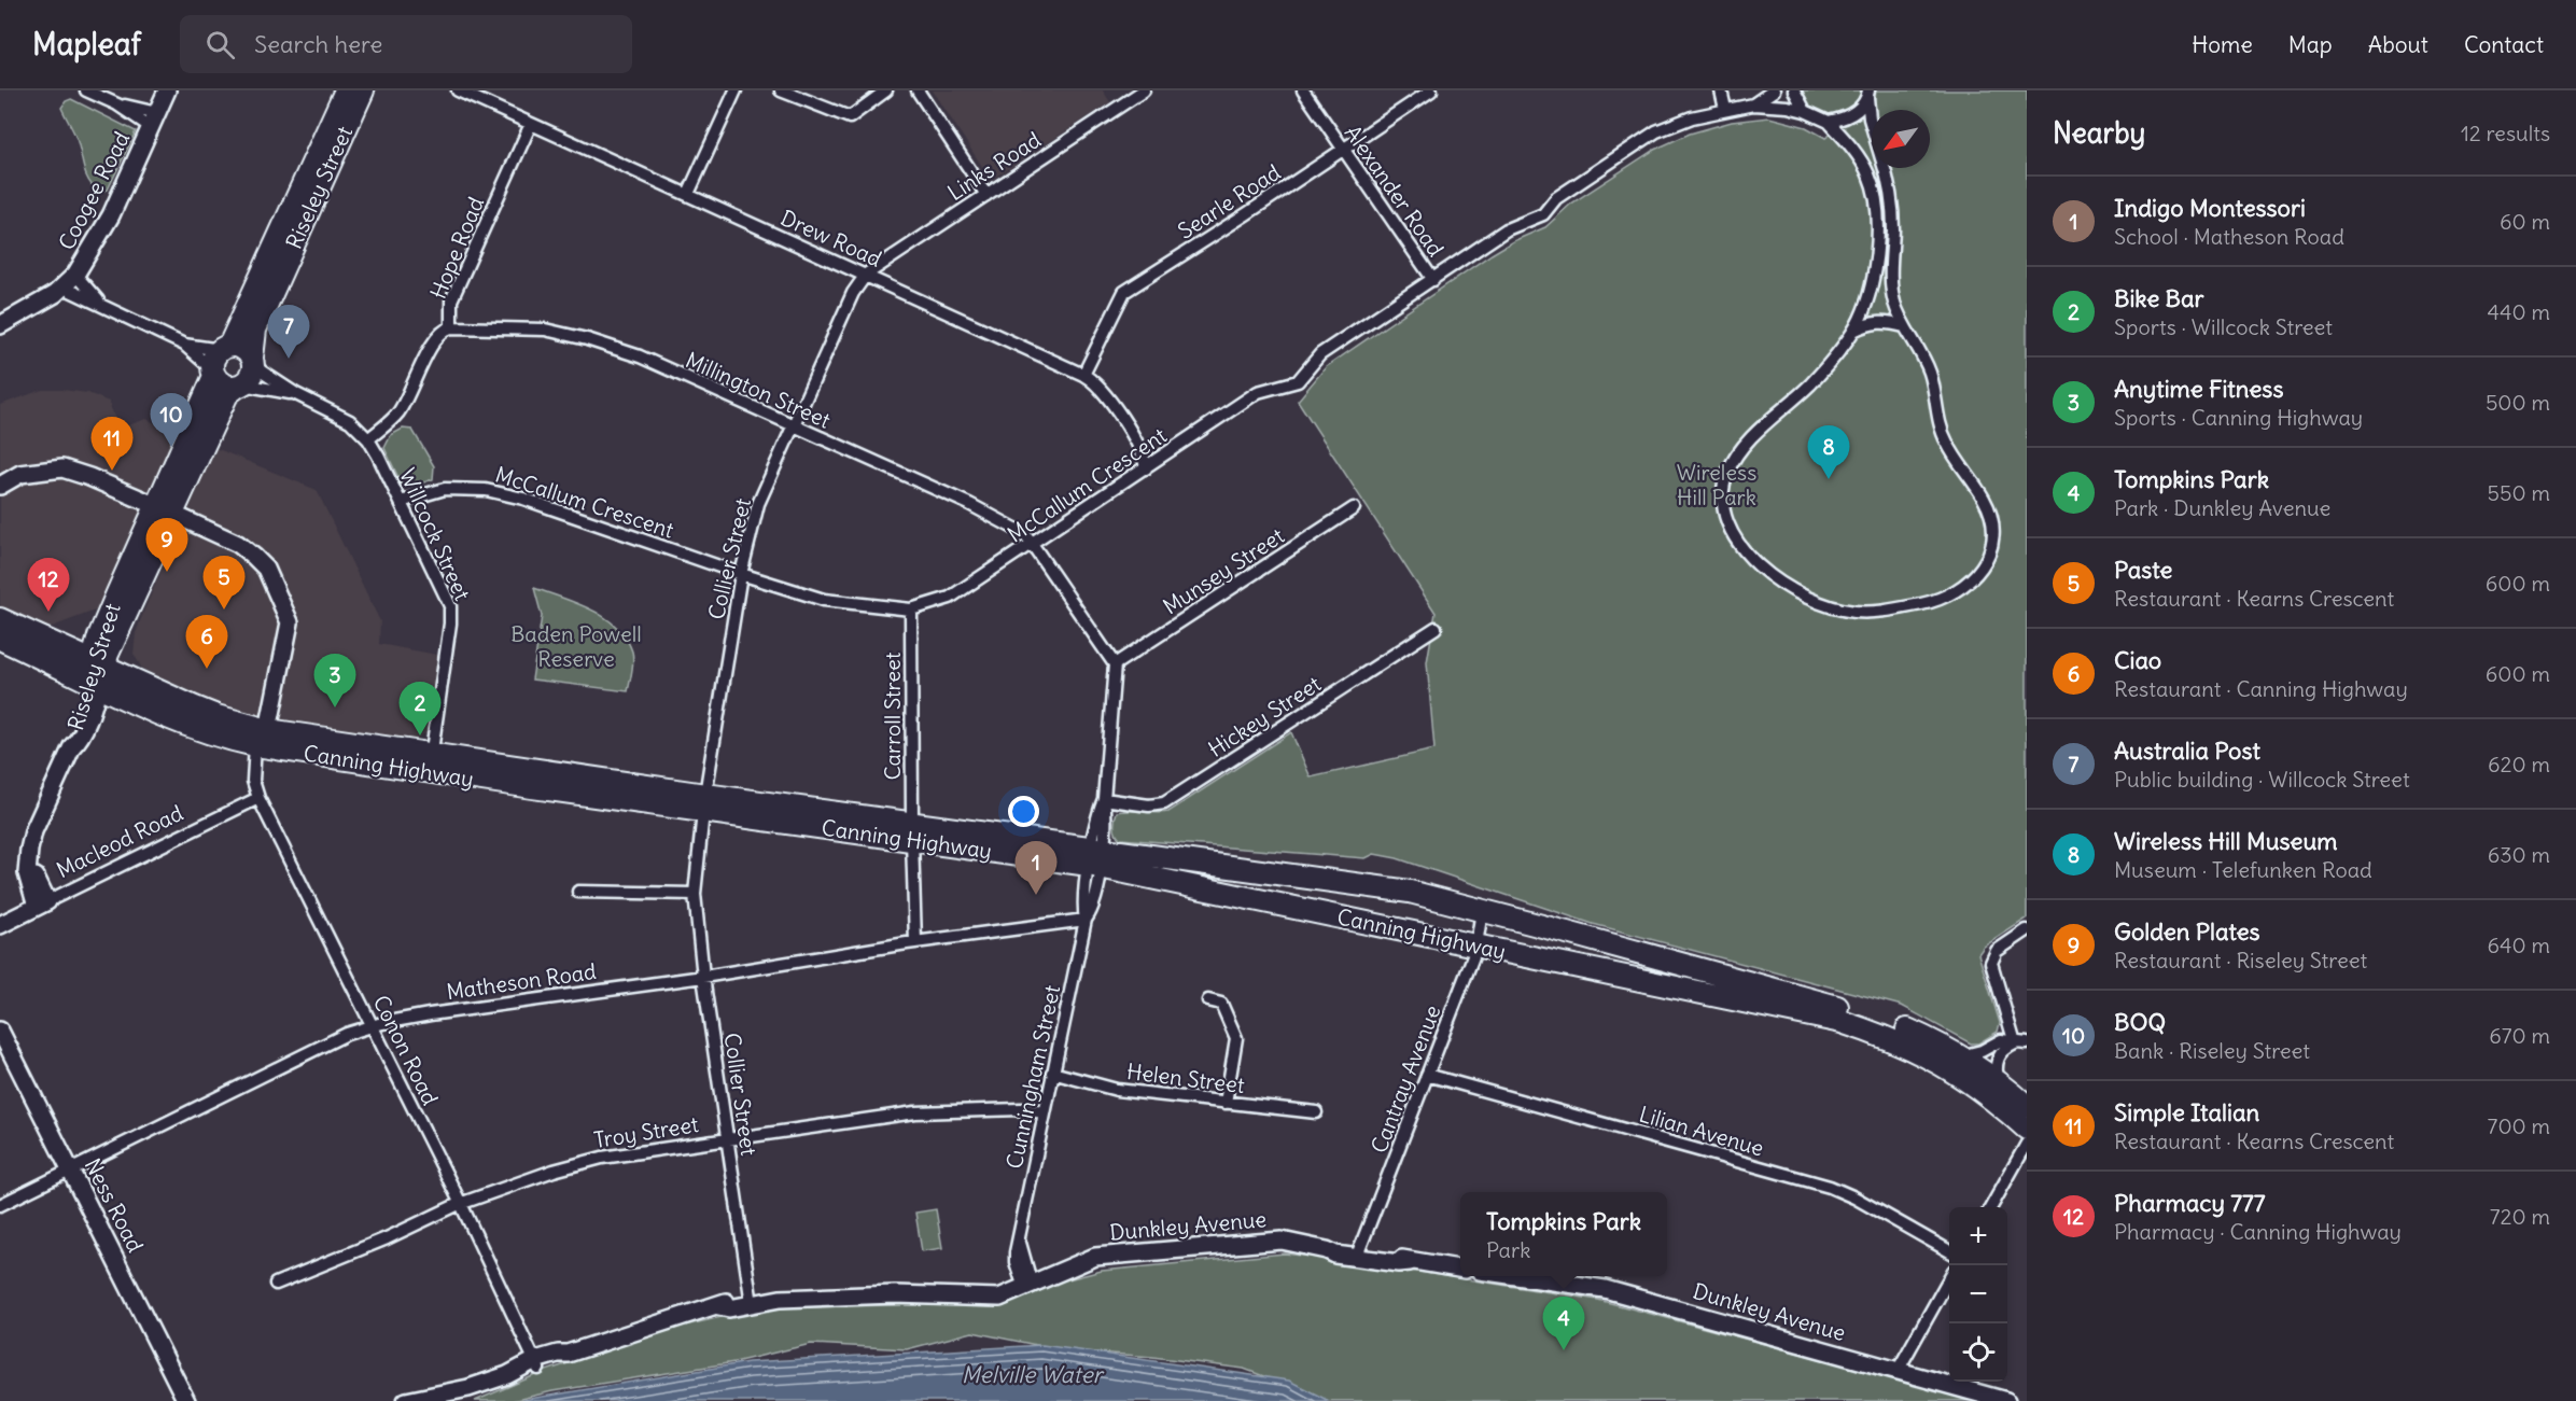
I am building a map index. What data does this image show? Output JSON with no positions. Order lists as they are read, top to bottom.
{
  "streets": {
    "highway": ["Riseley Street", "Canning Highway"],
    "street": [
      "Links Road",
      "Coogee Road",
      "Alexander Road",
      "Searle Road",
      "Drew Road",
      "Hope Road",
      "Millington Street",
      "McCallum Crescent",
      "Willcock Street",
      "Collier Street",
      "Munsey Street",
      "Carroll Street",
      "Hickey Street",
      "Macleod Road",
      "Matheson Road",
      "Conon Road",
      "Cunningham Street",
      "Helen Street",
      "Cantray Avenue",
      "Lilian Avenue",
      "Troy Street",
      "Ness Road",
      "Dunkley Avenue"
    ]
  },
  "crossings": [
    ["Links Road", "Drew Road"],
    ["Links Road", "Collier Street"],
    ["Riseley Street", "Willcock Street"],
    ["Riseley Street", "Canning Highway"],
    ["Riseley Street", "Macleod Road"],
    ["Alexander Road", "Searle Road"],
    ["Alexander Road", "McCallum Crescent"],
    ["Searle Road", "Drew Road"],
    ["Drew Road", "Hope Road"],
    ["Drew Road", "McCallum Crescent"],
    ["Drew Road", "Collier Street"],
    ["Hope Road", "Millington Street"],
    ["Hope Road", "Willcock Street"],
    ["Millington Street", "McCallum Crescent"],
    ["Millington Street", "Collier Street"],
    ["McCallum Crescent", "Willcock Street"],
    ["McCallum Crescent", "Collier Street"],
    ["McCallum Crescent", "Carroll Street"],
    ["Willcock Street", "Canning Highway"],
    ["Collier Street", "Canning Highway"],
    ["Collier Street", "Matheson Road"],
    ["Collier Street", "Troy Street"],
    ["Collier Street", "Dunkley Avenue"],
    ["Munsey Street", "Cunningham Street"],
    ["Carroll Street", "Canning Highway"],
    ["Carroll Street", "Matheson Road"],
    ["Hickey Street", "Cunningham Street"],
    ["Canning Highway", "Conon Road"],
    ["Canning Highway", "Cunningham Street"],
    ["Canning Highway", "Cantray Avenue"],
    ["Macleod Road", "Conon Road"],
    ["Matheson Road", "Conon Road"],
    ["Matheson Road", "Cunningham Street"],
    ["Matheson Road", "Ness Road"],
    ["Conon Road", "Troy Street"],
    ["Cunningham Street", "Helen Street"],
    ["Cunningham Street", "Troy Street"],
    ["Cunningham Street", "Dunkley Avenue"],
    ["Cantray Avenue", "Lilian Avenue"],
    ["Cantray Avenue", "Dunkley Avenue"]
  ],
  "water": ["Melville Water"],
  "parks": ["Wireless Hill Park", "Baden Powell Reserve"],
  "north": "bottom left",
  "page": {
    "header": "Mapleaf",
    "search": "Search here",
    "nav": [
      "Home",
      "Map",
      "About",
      "Contact"
    ],
    "heading": ["Nearby", "12 results"],
    "list": [
      {
        "mark": "1",
        "name": "Indigo Montessori",
        "note": "School · Matheson Road",
        "value": "60 m"
      },
      {
        "mark": "2",
        "name": "Bike Bar",
        "note": "Sports · Willcock Street",
        "value": "440 m"
      },
      {
        "mark": "3",
        "name": "Anytime Fitness",
        "note": "Sports · Canning Highway",
        "value": "500 m"
      },
      {
        "mark": "4",
        "name": "Tompkins Park",
        "note": "Park · Dunkley Avenue",
        "value": "550 m"
      },
      {
        "mark": "5",
        "name": "Paste",
        "note": "Restaurant · Kearns Crescent",
        "value": "600 m"
      },
      {
        "mark": "6",
        "name": "Ciao",
        "note": "Restaurant · Canning Highway",
        "value": "600 m"
      },
      {
        "mark": "7",
        "name": "Australia Post",
        "note": "Public building · Willcock Street",
        "value": "620 m"
      },
      {
        "mark": "8",
        "name": "Wireless Hill Museum",
        "note": "Museum · Telefunken Road",
        "value": "630 m"
      },
      {
        "mark": "9",
        "name": "Golden Plates",
        "note": "Restaurant · Riseley Street",
        "value": "640 m"
      },
      {
        "mark": "10",
        "name": "BOQ",
        "note": "Bank · Riseley Street",
        "value": "670 m"
      },
      {
        "mark": "11",
        "name": "Simple Italian",
        "note": "Restaurant · Kearns Crescent",
        "value": "700 m"
      },
      {
        "mark": "12",
        "name": "Pharmacy 777",
        "note": "Pharmacy · Canning Highway",
        "value": "720 m"
      }
    ],
    "pins": [
      "7",
      "10",
      "11",
      "8",
      "9",
      "5",
      "12",
      "6",
      "3",
      "2",
      "1",
      "4"
    ],
    "popup": ["Tompkins Park", "Park"],
    "map_buttons": ["+", "−"]
  }
}
